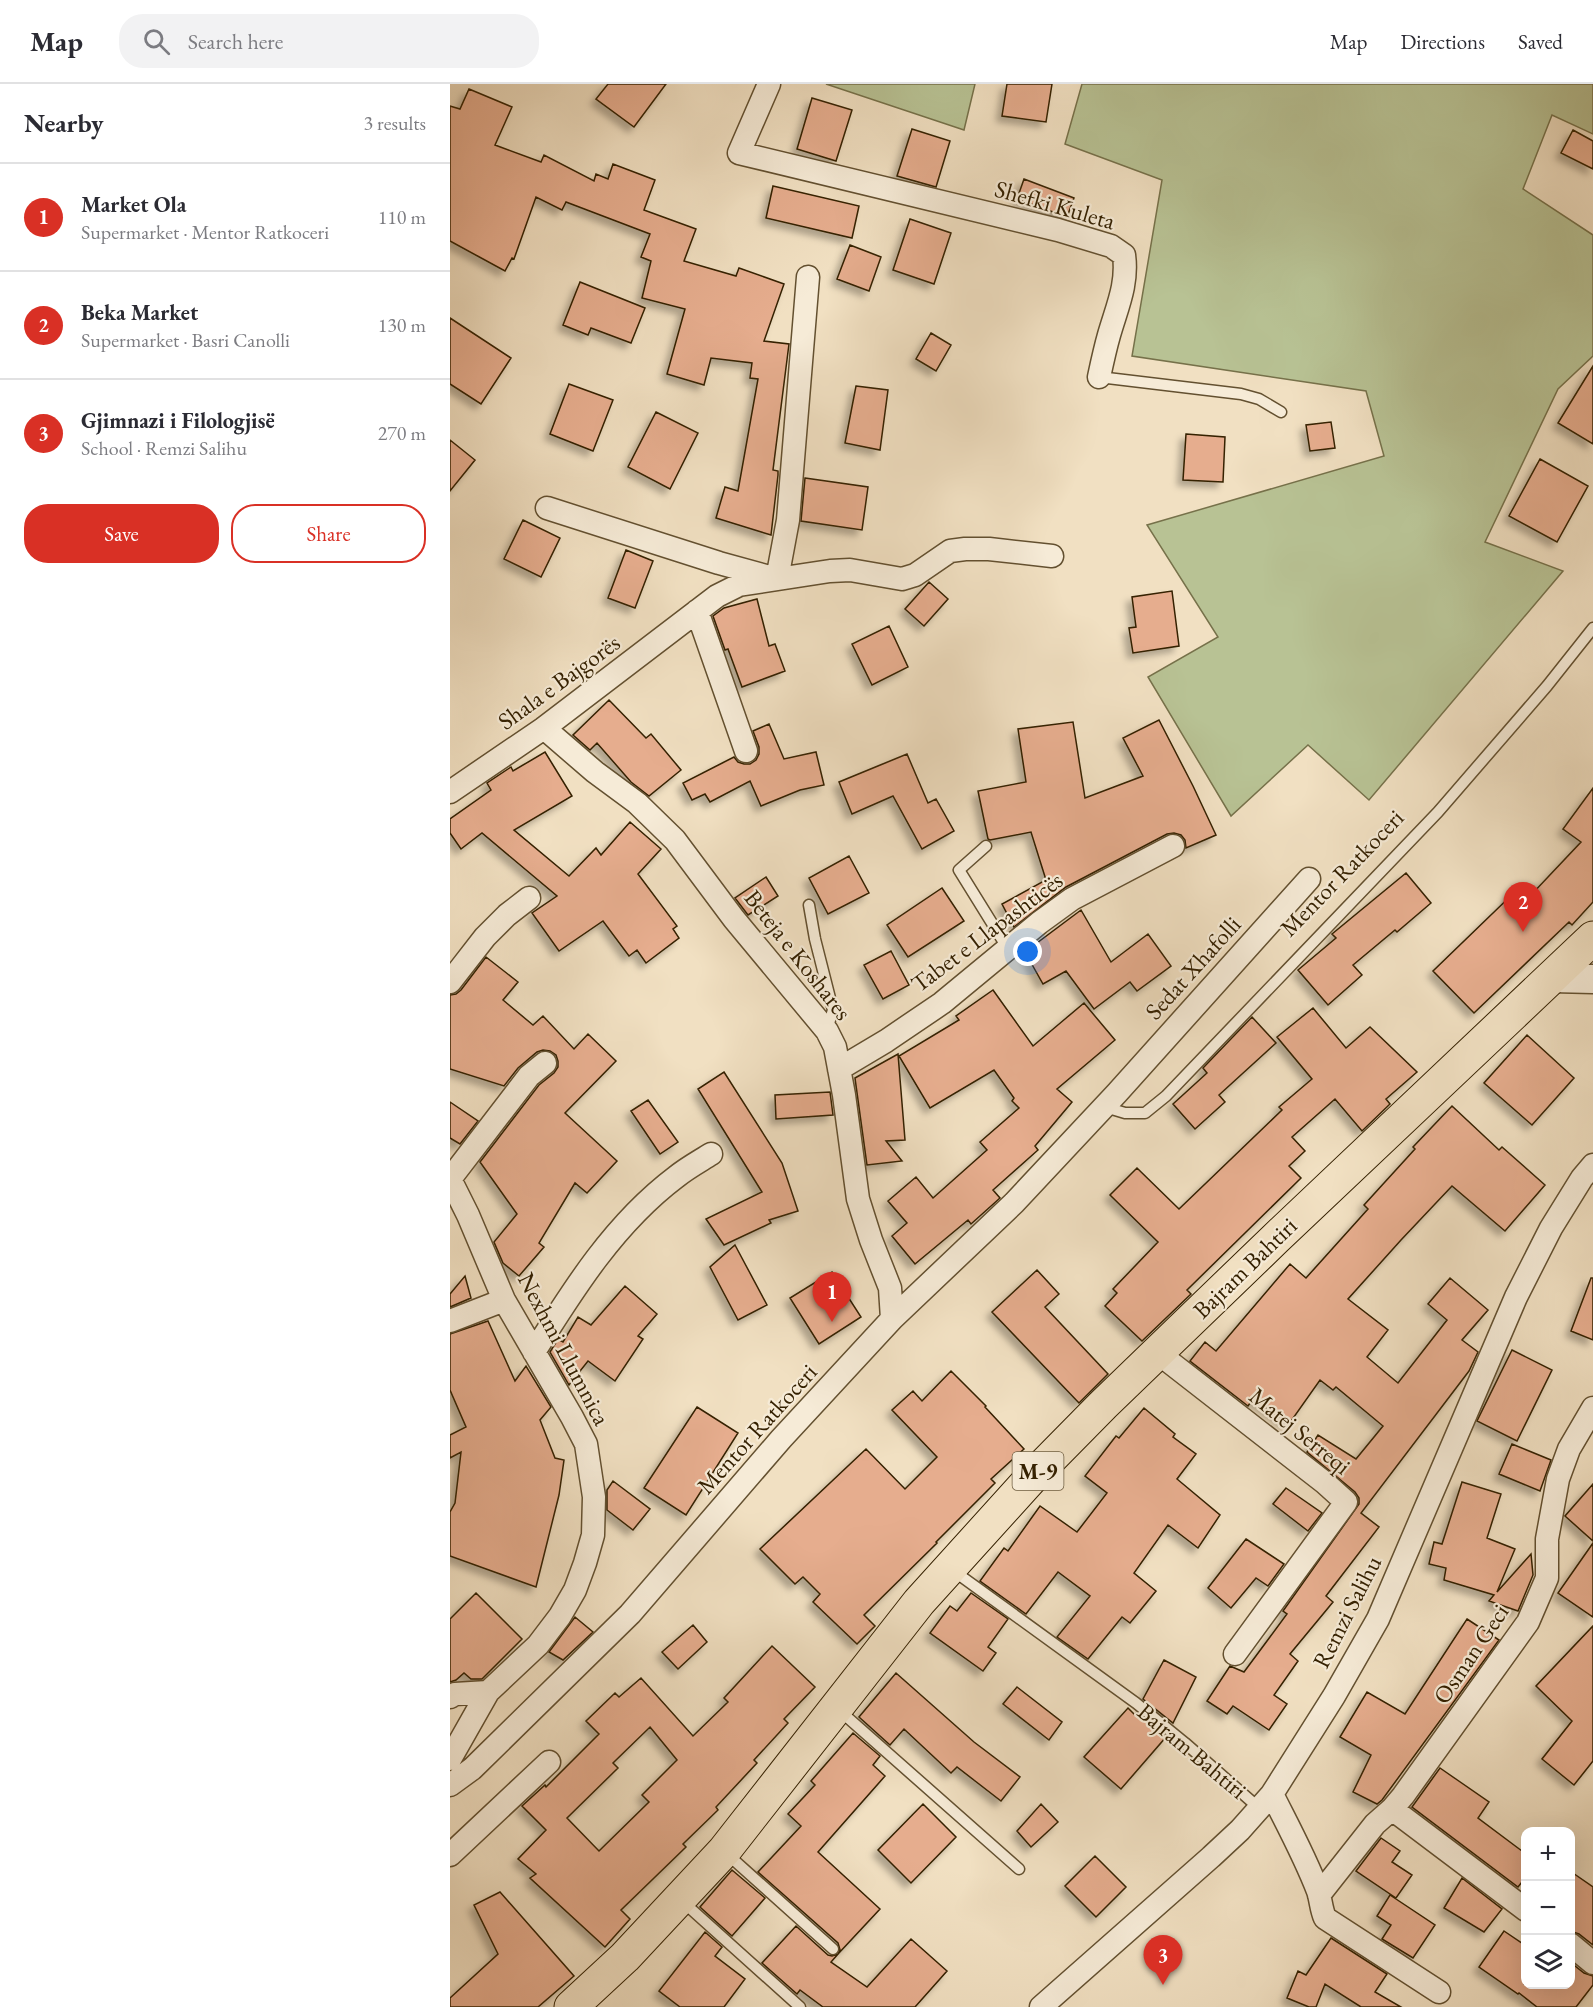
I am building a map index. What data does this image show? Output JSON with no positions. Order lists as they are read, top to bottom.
{
  "streets": {
    "main road": ["Bajram Bahtiri", "M-9"],
    "street": [
      "Shefki Kuleta",
      "Shala e Bajgorës",
      "Mentor Ratkoceri",
      "Tabet e Llapashticës",
      "Beteja e Koshares",
      "Sedat Xhafolli",
      "Nexhmi Llumnica",
      "Matej Serreqi",
      "Remzi Salihu",
      "Osman Geci"
    ]
  },
  "crossings": [
    ["Shala e Bajgorës", "Beteja e Koshares"],
    ["Mentor Ratkoceri", "Beteja e Koshares"],
    ["Mentor Ratkoceri", "Sedat Xhafolli"],
    ["Tabet e Llapashticës", "Beteja e Koshares"],
    ["Bajram Bahtiri", "Matej Serreqi"],
    ["Bajram Bahtiri", "M-9"],
    ["Bajram Bahtiri", "Remzi Salihu"]
  ],
  "page": {
    "header": "Map",
    "search": "Search here",
    "nav": ["Map", "Directions", "Saved"],
    "heading": ["Nearby", "3 results"],
    "list": [
      {
        "mark": "1",
        "name": "Market Ola",
        "note": "Supermarket · Mentor Ratkoceri",
        "value": "110 m"
      },
      {
        "mark": "2",
        "name": "Beka Market",
        "note": "Supermarket · Basri Canolli",
        "value": "130 m"
      },
      {
        "mark": "3",
        "name": "Gjimnazi i Filologjisë",
        "note": "School · Remzi Salihu",
        "value": "270 m"
      }
    ],
    "buttons": ["Save", "Share"],
    "pins": ["2", "1", "3"],
    "map_buttons": ["+", "−"]
  }
}
